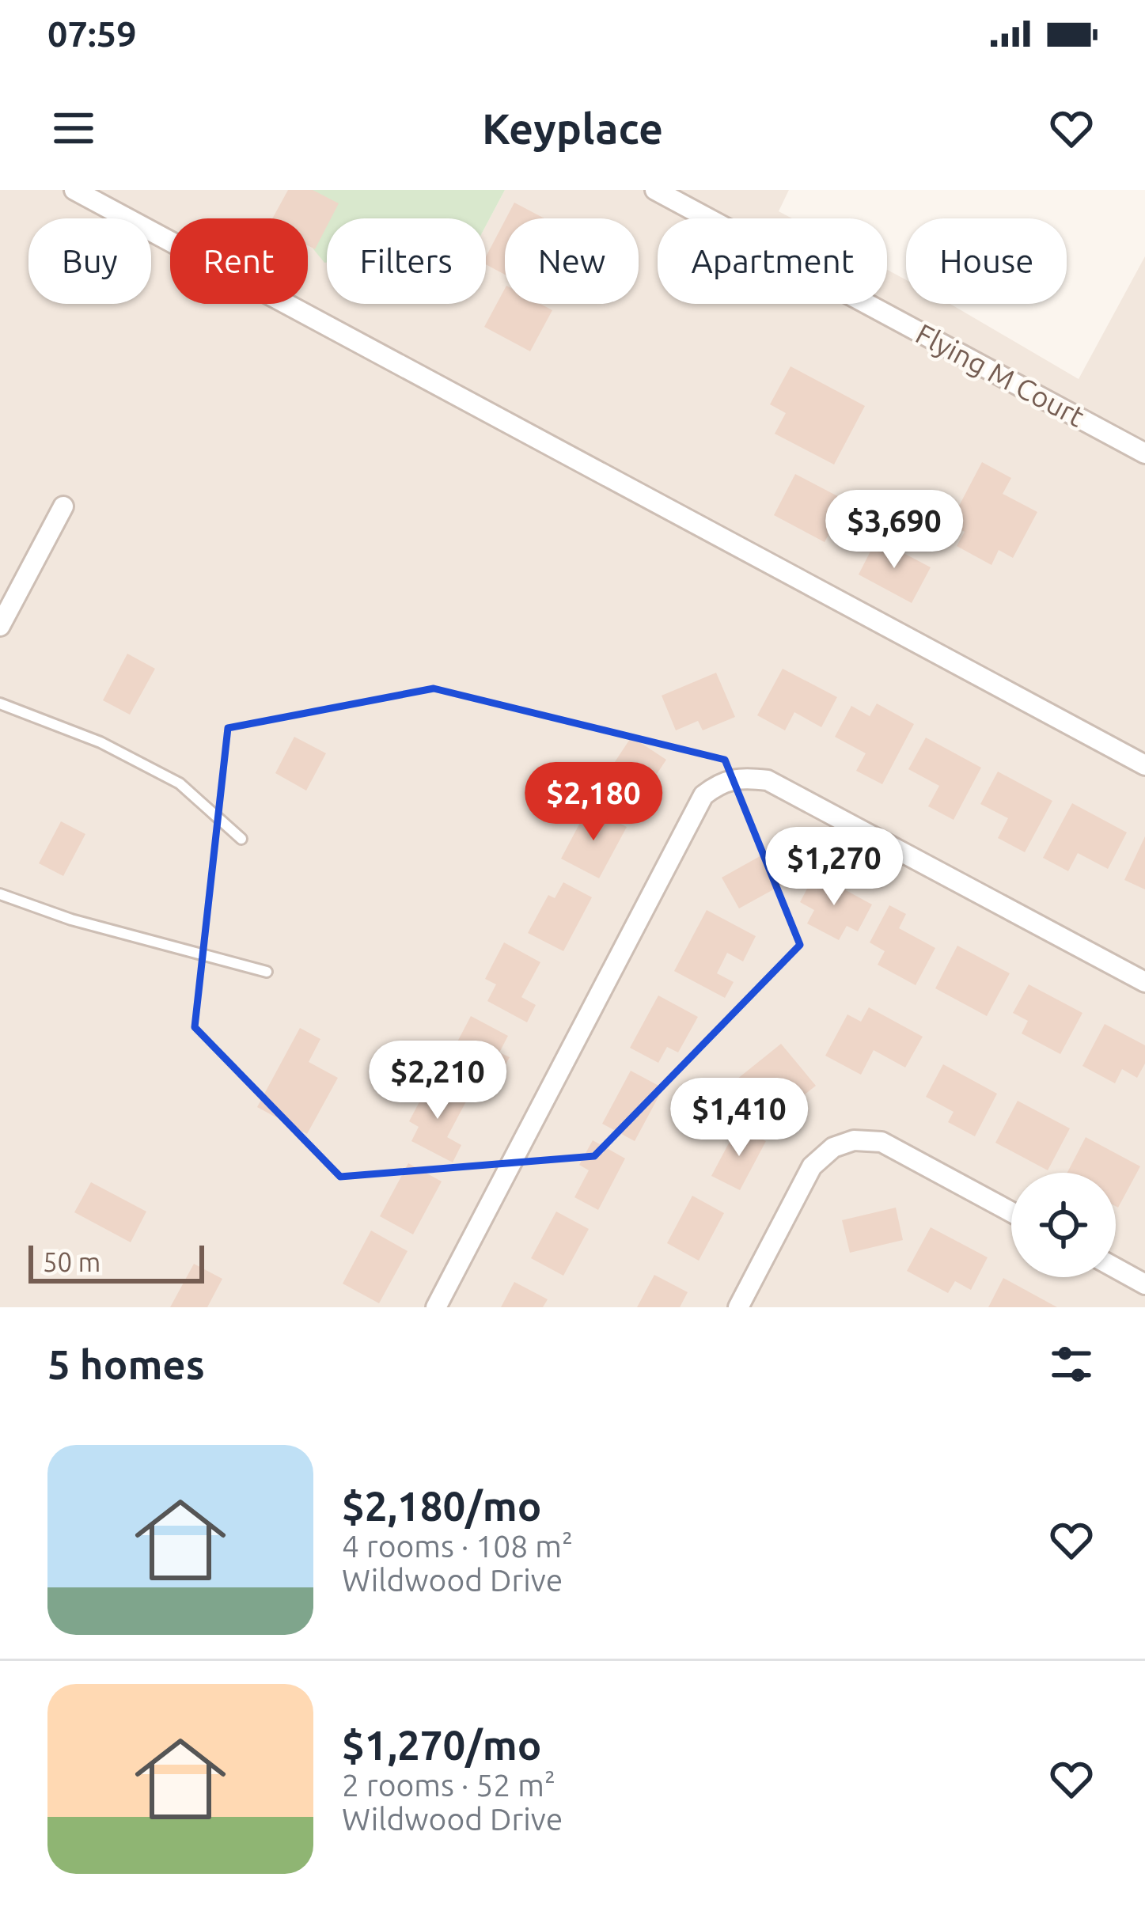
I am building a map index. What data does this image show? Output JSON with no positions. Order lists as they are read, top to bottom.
{
  "streets": {
    "street": ["Flying M Court"]
  },
  "scale_bar": "50 m",
  "page": {
    "status": "07:59",
    "header": "Keyplace",
    "chip": [
      "Buy",
      "Rent",
      "Filters",
      "New",
      "Apartment",
      "House"
    ],
    "price": [
      "$3,690",
      "$2,180",
      "$1,270",
      "$2,210",
      "$1,410"
    ],
    "scale": "50 m",
    "heading": "5 homes",
    "list": [
      {
        "name": "$2,180/mo",
        "note": "4 rooms · 108 m² · Wildwood Drive"
      },
      {
        "name": "$1,270/mo",
        "note": "2 rooms · 52 m² · Wildwood Drive"
      }
    ]
  }
}
